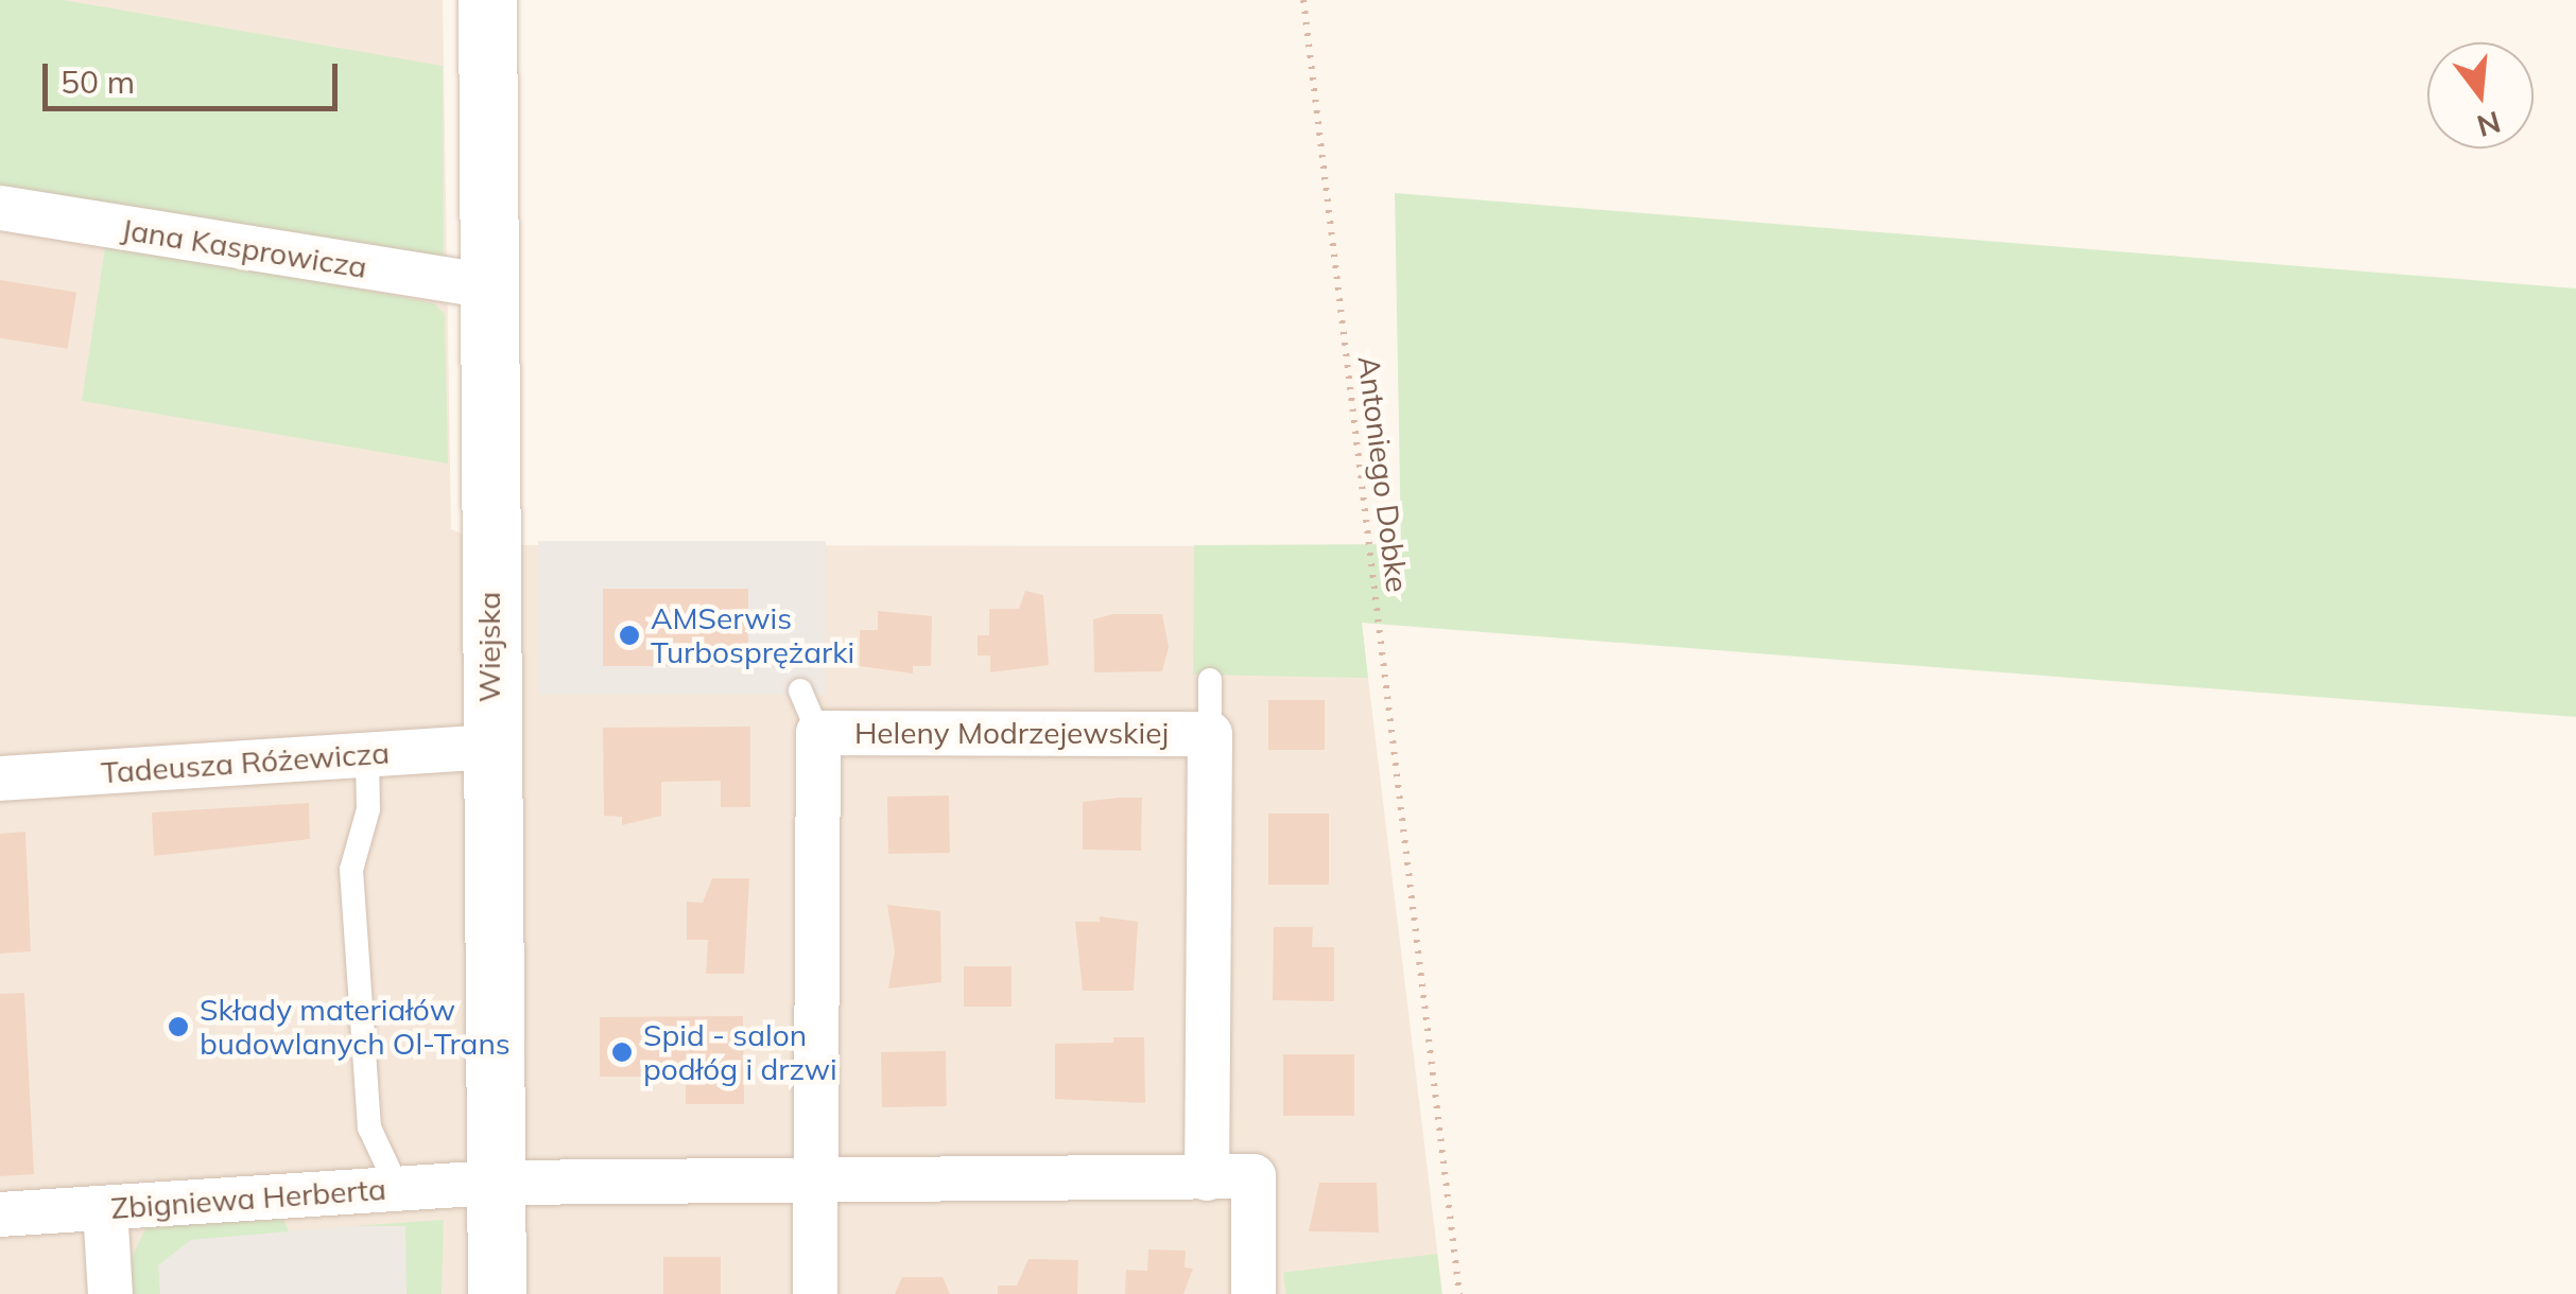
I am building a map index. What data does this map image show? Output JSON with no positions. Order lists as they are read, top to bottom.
{
  "streets": {
    "street": [
      "Jana Kasprowicza",
      "Wiejska",
      "Heleny Modrzejewskiej",
      "Tadeusza Różewicza",
      "Zbigniewa Herberta"
    ],
    "path": ["Antoniego Dobke"]
  },
  "crossings": [
    ["Jana Kasprowicza", "Wiejska"],
    ["Wiejska", "Tadeusza Różewicza"],
    ["Wiejska", "Zbigniewa Herberta"]
  ],
  "places": ["AMSerwis Turbosprężarki", "Składy materiałów budowlanych Ol-Trans", "Spid - salon podłóg i drzwi"],
  "scale_bar": "50 m",
  "north": "bottom"
}
